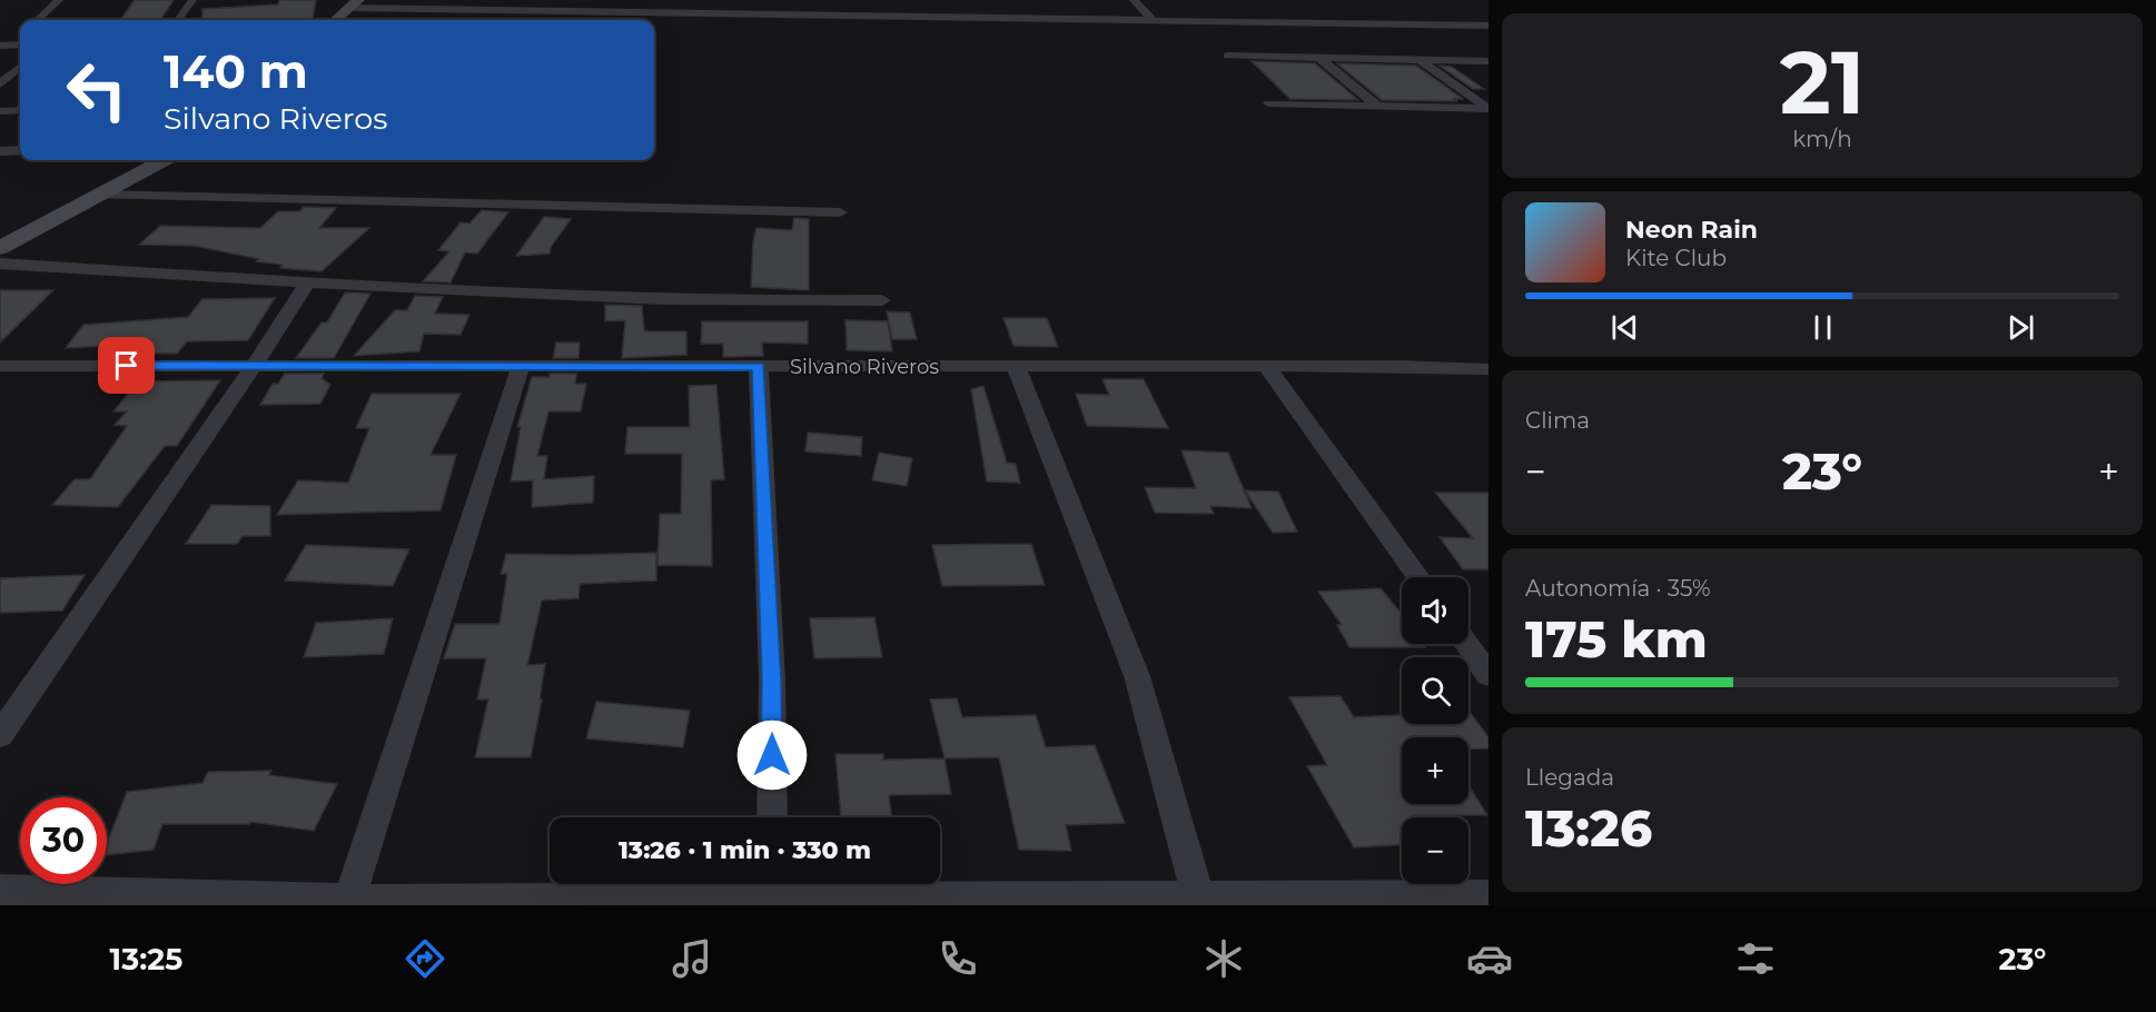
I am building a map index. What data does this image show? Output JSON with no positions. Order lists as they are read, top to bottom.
{
  "streets": {
    "street": ["Silvano Riveros"]
  },
  "page": {
    "tile": [
      ["21", "km/h"],
      "Clima",
      ["Autonomía · 35%", "175 km"],
      ["Llegada", "13:26"]
    ],
    "turn": ["140 m", "Silvano Riveros"],
    "song": ["Neon Rain", "Kite Club"],
    "heat": ["−", "23°", "+"],
    "map_buttons": ["+", "−"],
    "limit": "30",
    "trip": "13:26 · 1 min · 330 m",
    "tabs": ["13:25", "23°"]
  }
}
